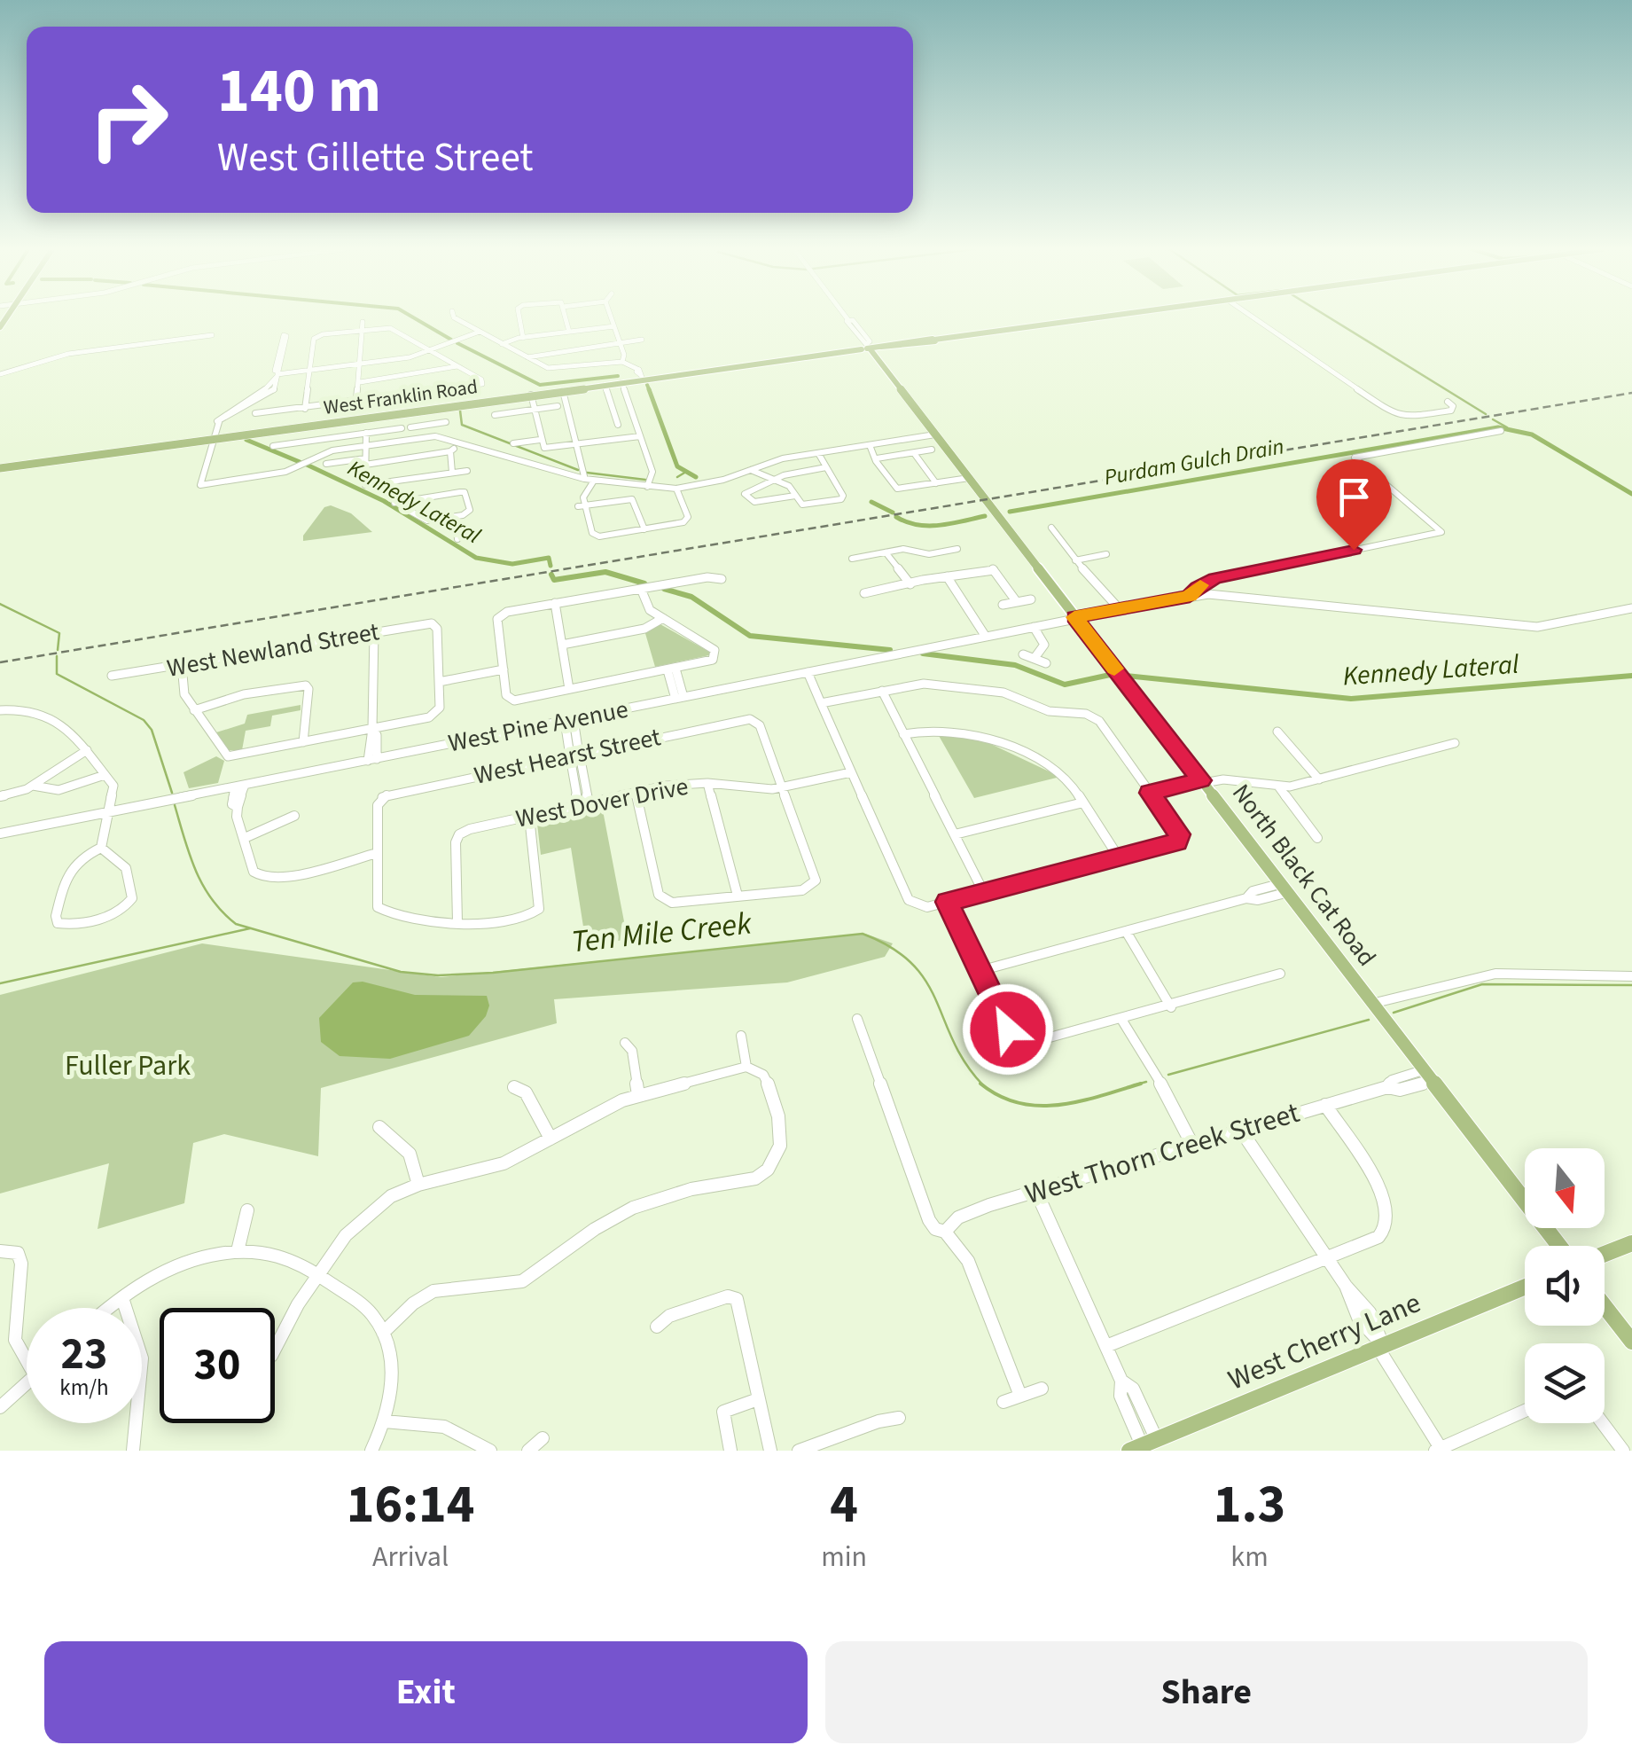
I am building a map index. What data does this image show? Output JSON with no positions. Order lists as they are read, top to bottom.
{
  "streets": {
    "main road": ["West Franklin Road", "North Black Cat Road", "West Cherry Lane"],
    "street": [
      "West Newland Street",
      "West Pine Avenue",
      "West Hearst Street",
      "West Dover Drive",
      "West Thorn Creek Street"
    ]
  },
  "crossings": [
    ["West Franklin Road", "North Black Cat Road"],
    ["West Pine Avenue", "North Black Cat Road"],
    ["West Hearst Street", "West Dover Drive"],
    ["North Black Cat Road", "West Thorn Creek Street"]
  ],
  "water": ["Purdam Gulch Drain", "Kennedy Lateral", "Ten Mile Creek"],
  "parks": ["Fuller Park"],
  "north": "bottom",
  "page": {
    "turn": ["140 m", "West Gillette Street"],
    "speed": "23 km/h",
    "limit": "30",
    "eta": [
      "16:14",
      "Arrival",
      "4",
      "min",
      "1.3",
      "km"
    ],
    "buttons": ["Exit", "Share"]
  }
}
